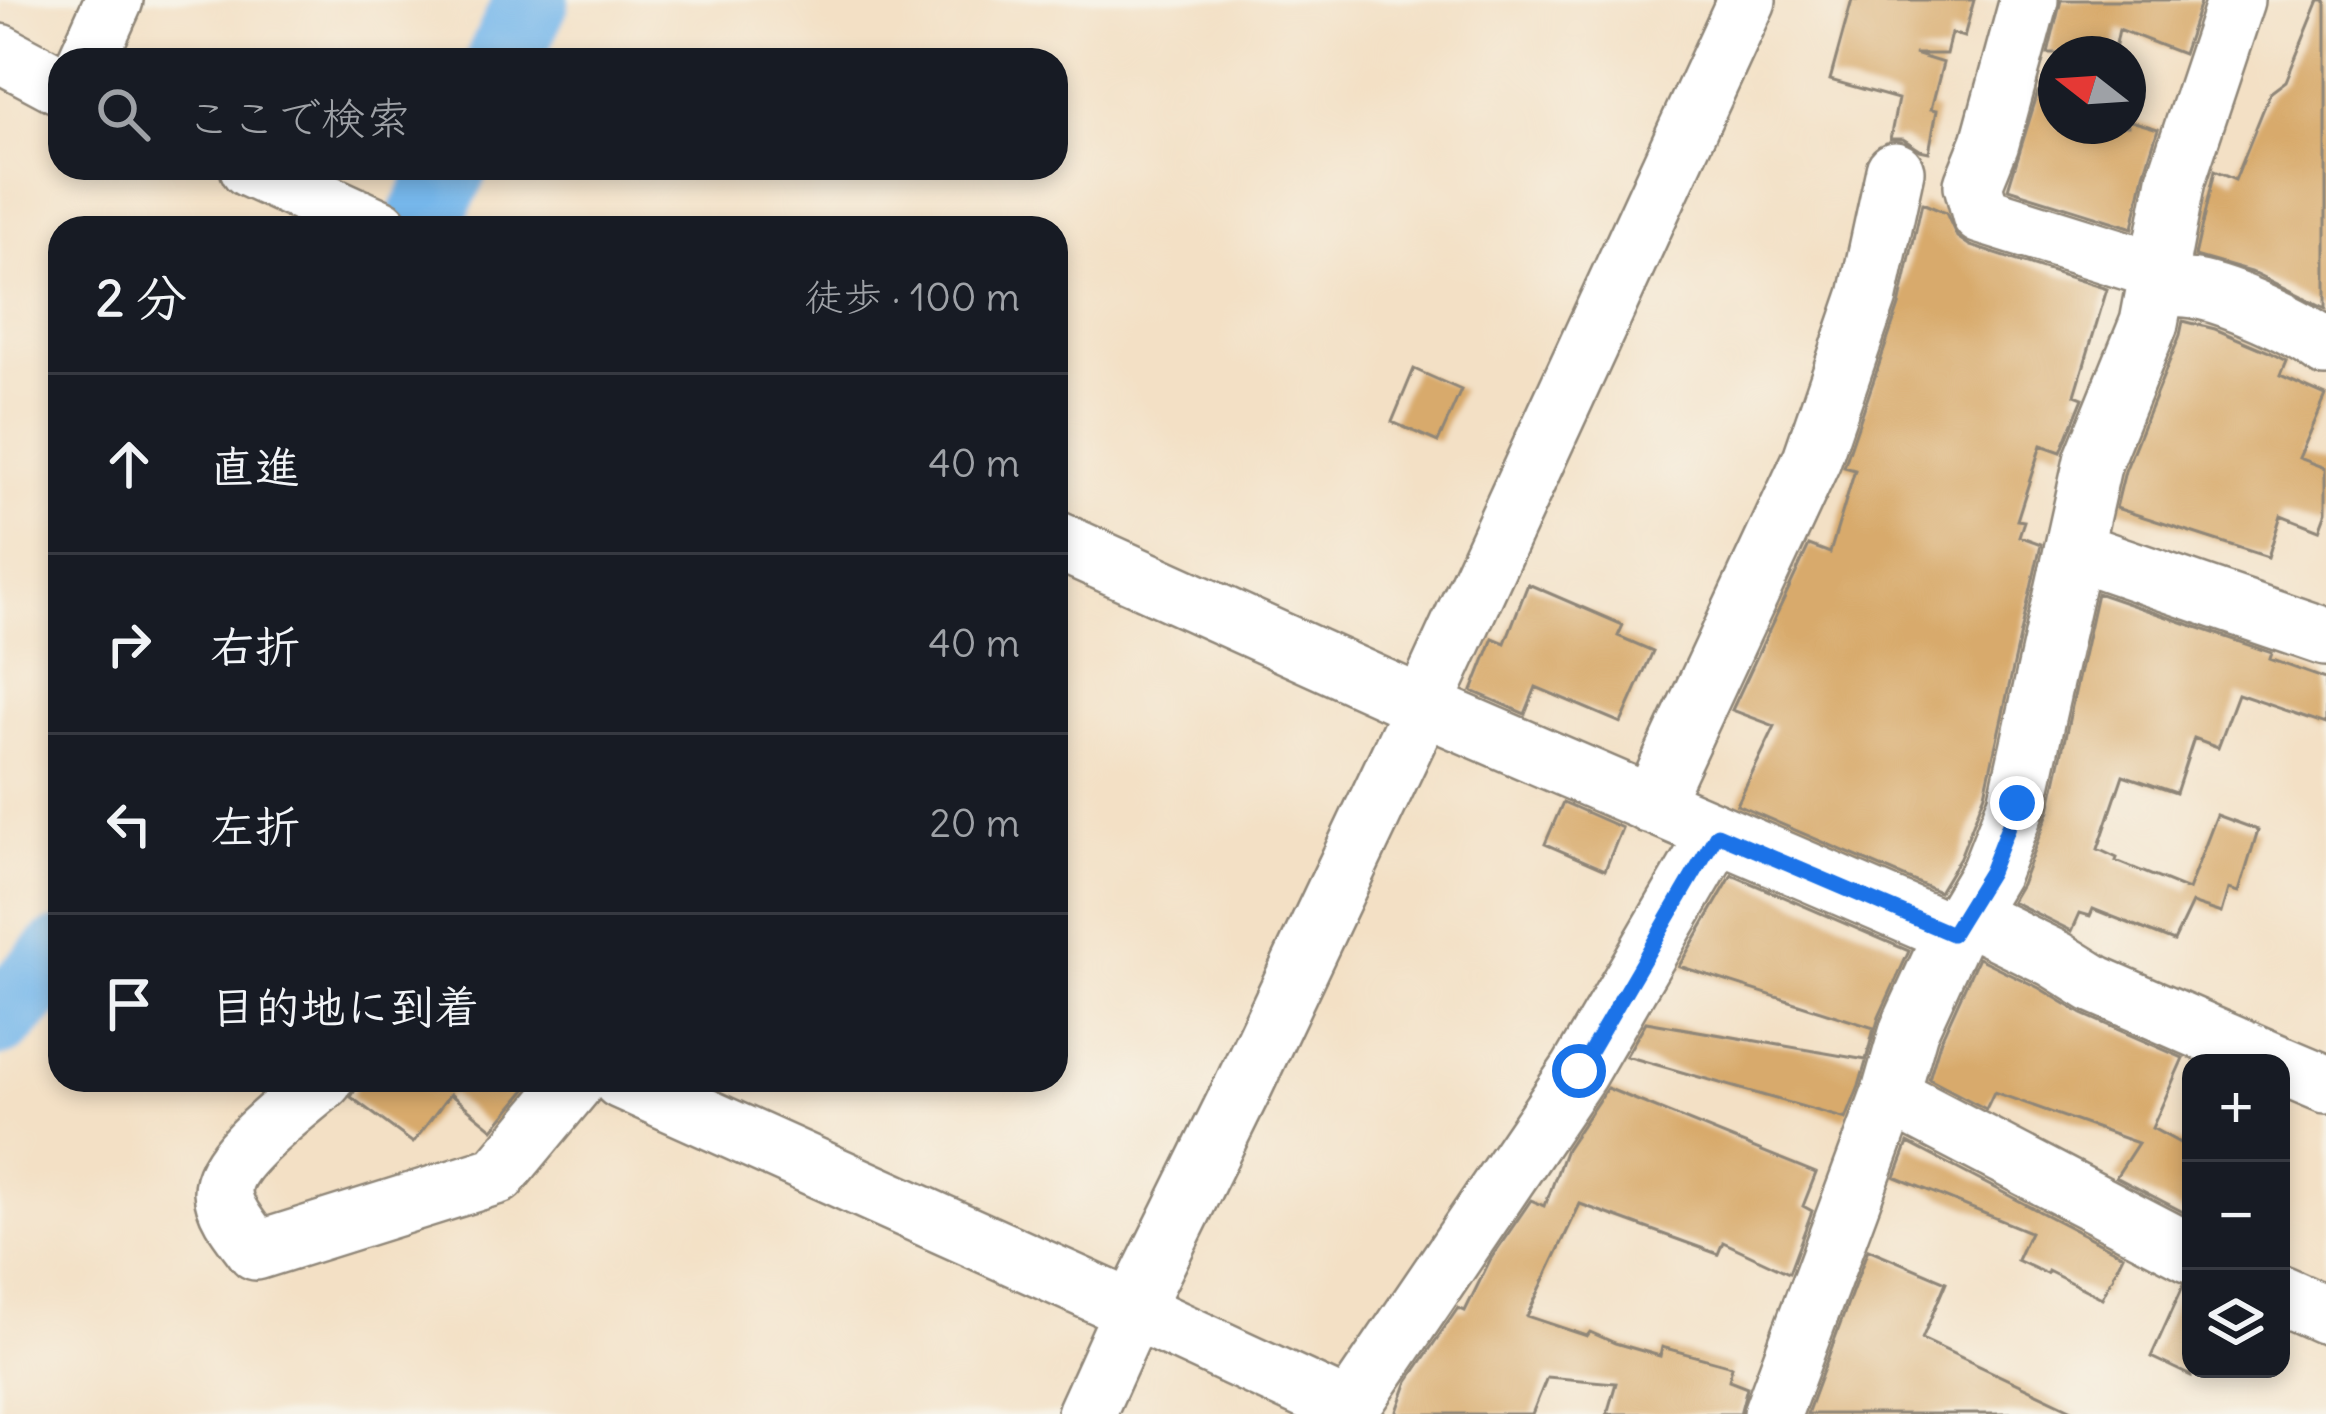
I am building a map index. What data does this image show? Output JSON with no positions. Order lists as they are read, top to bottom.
{
  "north": "left",
  "page": {
    "search": "ここで検索",
    "heading": ["2 分", "徒歩 · 100 m"],
    "list": [
      ["直進", "40 m"],
      ["右折", "40 m"],
      ["左折", "20 m"],
      "目的地に到着"
    ],
    "map_buttons": ["+", "−"]
  }
}
